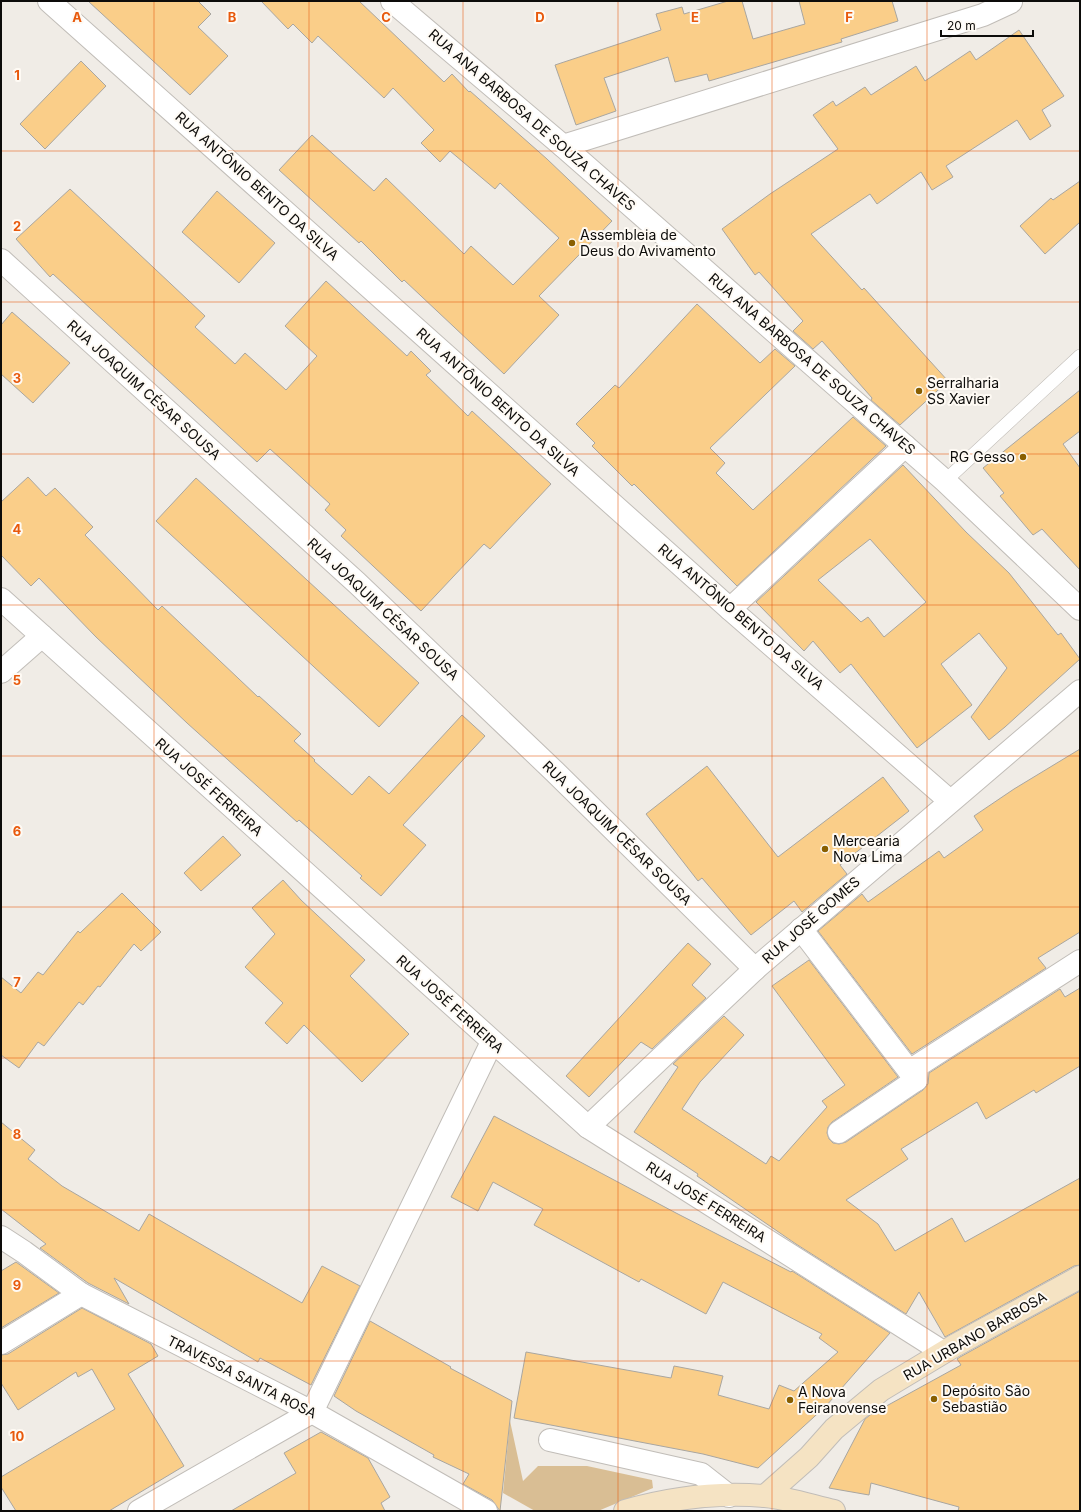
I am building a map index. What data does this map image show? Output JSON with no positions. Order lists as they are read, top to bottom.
{
  "streets": {
    "street": [
      "RUA ANA BARBOSA DE SOUZA CHAVES",
      "RUA ANTÔNIO BENTO DA SILVA",
      "RUA JOAQUIM CÉSAR SOUSA",
      "RUA JOSÉ FERREIRA",
      "RUA JOSÉ GOMES",
      "RUA URBANO BARBOSA",
      "TRAVESSA SANTA ROSA"
    ]
  },
  "crossings": [
    ["RUA ANTÔNIO BENTO DA SILVA", "RUA JOSÉ GOMES"],
    ["RUA JOAQUIM CÉSAR SOUSA", "RUA JOSÉ GOMES"],
    ["RUA JOSÉ FERREIRA", "RUA JOSÉ GOMES"],
    ["RUA JOSÉ FERREIRA", "RUA URBANO BARBOSA"]
  ],
  "places": [
    "Assembleia de Deus do Avivamento",
    "Serralharia SS Xavier",
    "RG Gesso",
    "Mercearia Nova Lima",
    "Depósito São Sebastião",
    "A Nova Feiranovense"
  ],
  "scale_bar": "20 m",
  "grid": {
    "columns": [
      "A",
      "B",
      "C",
      "D",
      "E",
      "F"
    ],
    "rows": [
      "1",
      "2",
      "3",
      "4",
      "5",
      "6",
      "7",
      "8",
      "9",
      "10"
    ]
  }
}
